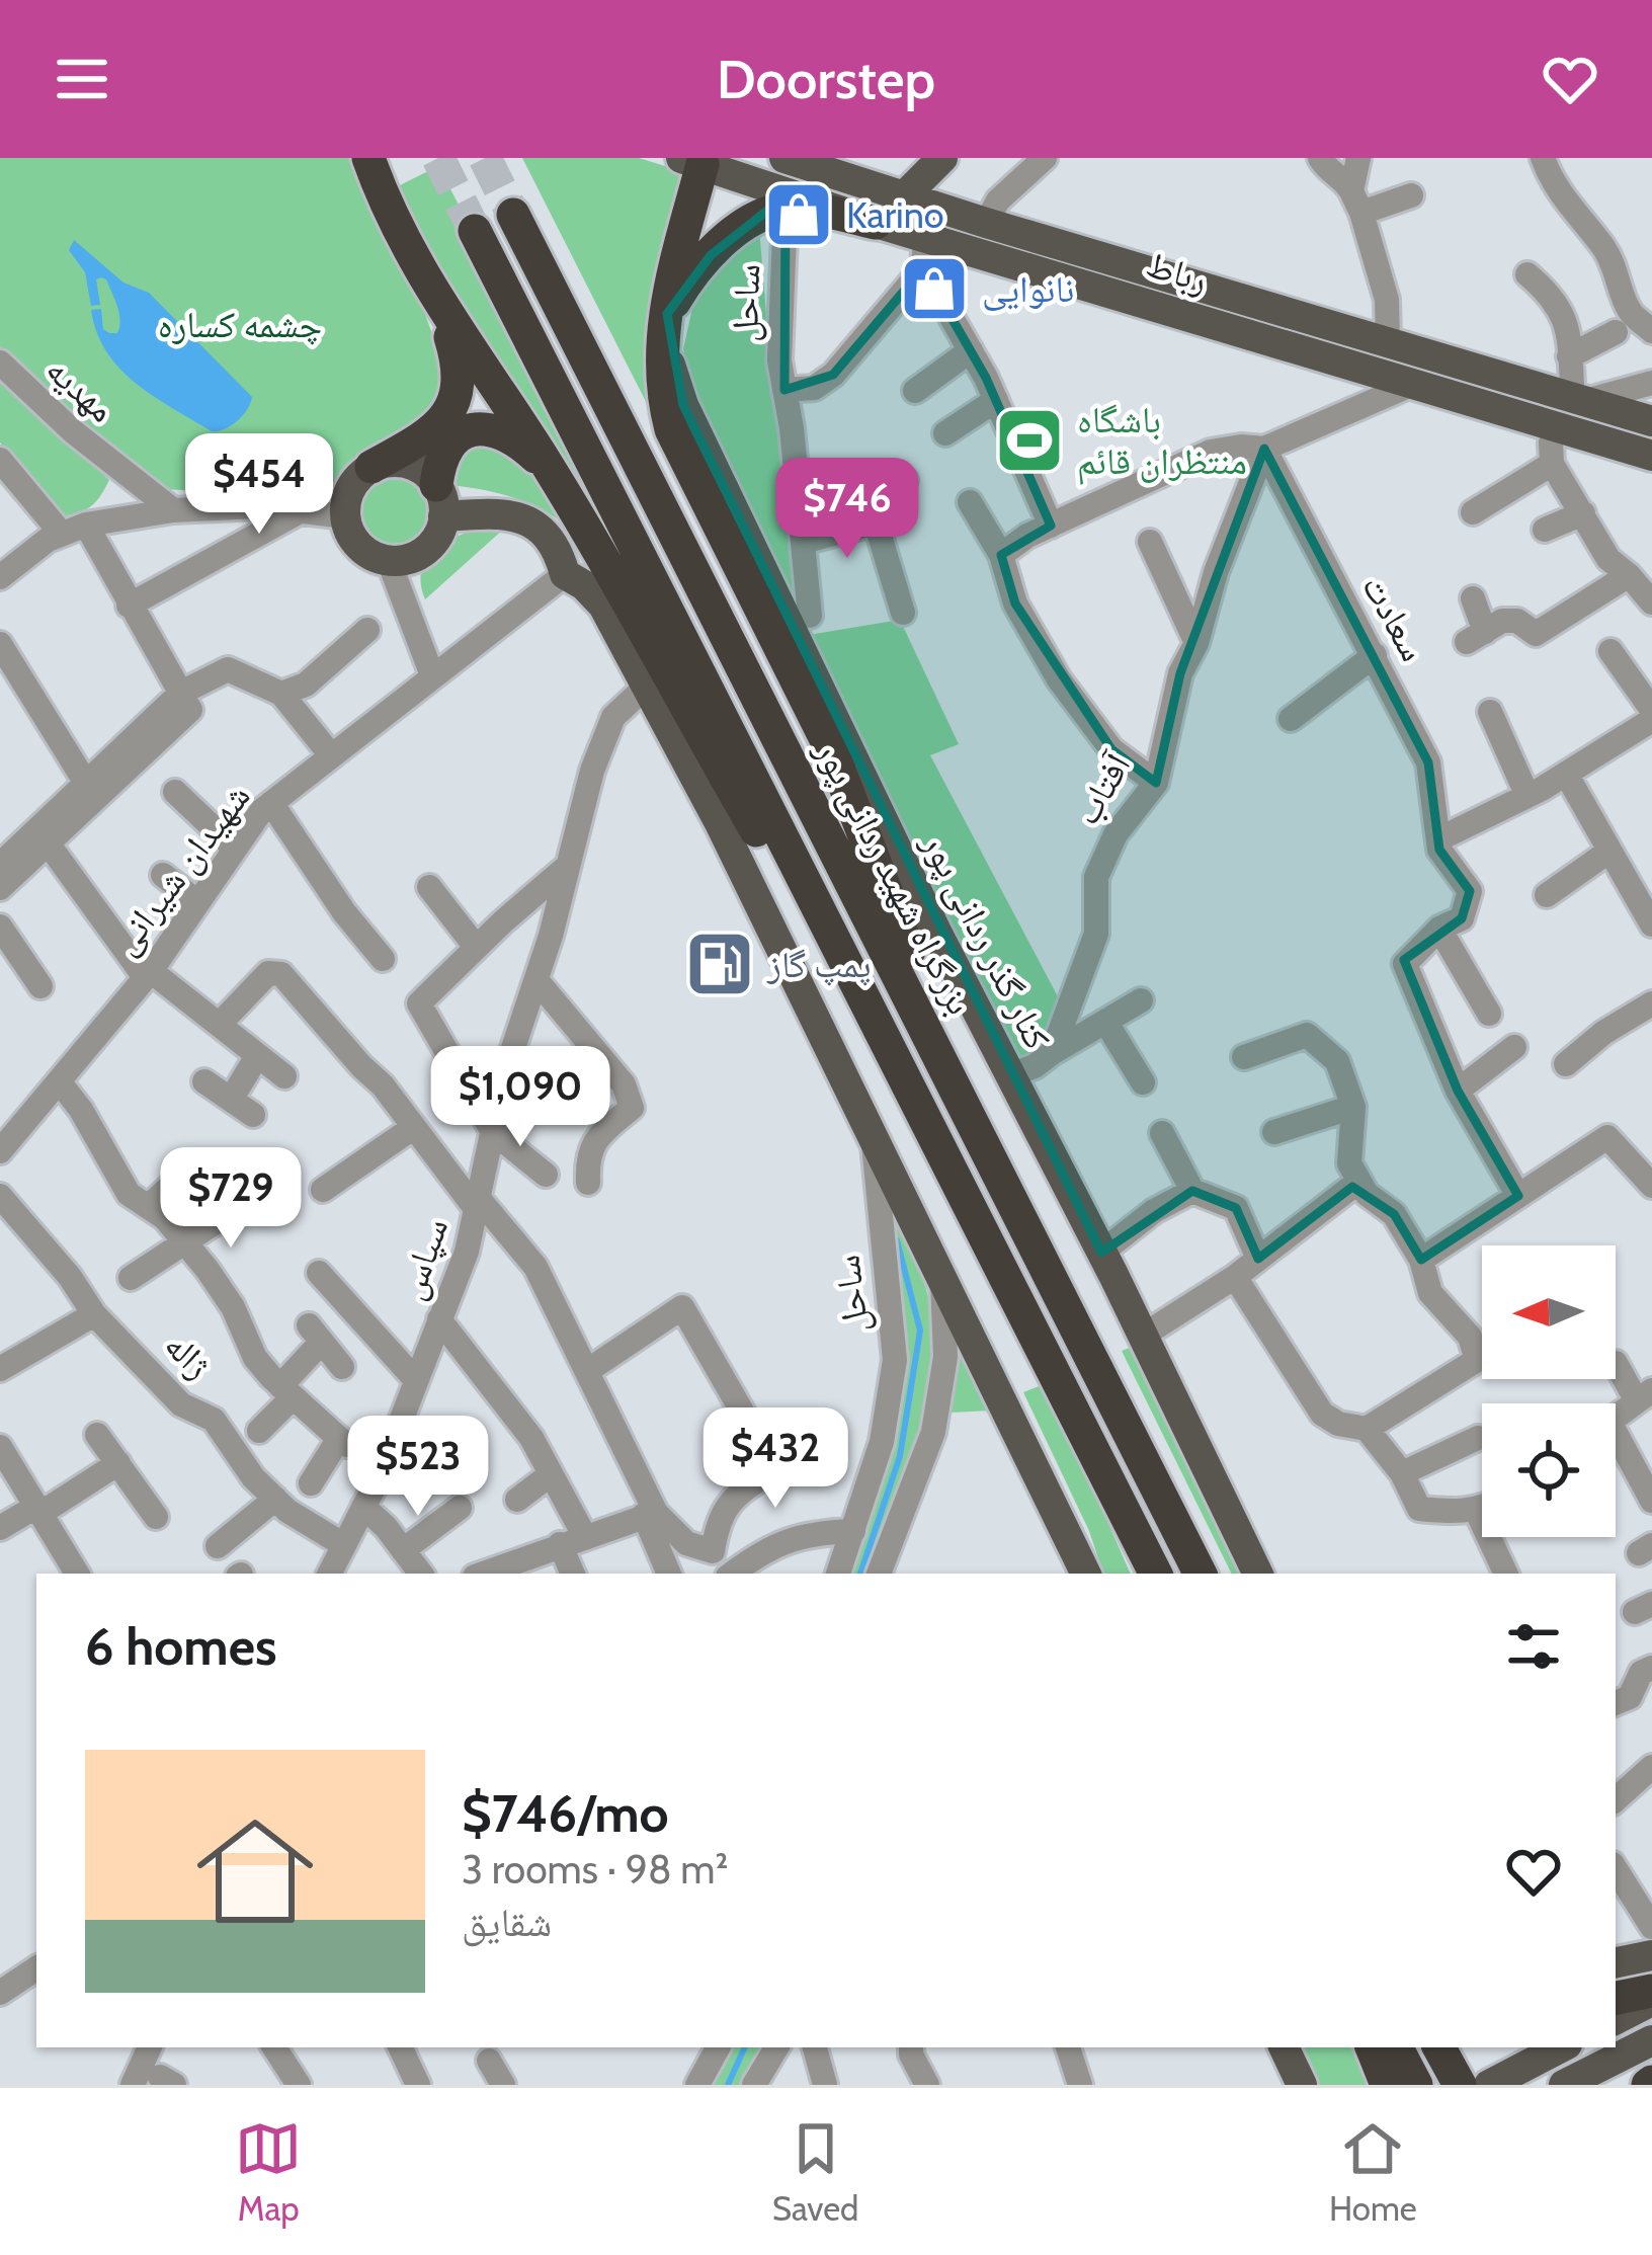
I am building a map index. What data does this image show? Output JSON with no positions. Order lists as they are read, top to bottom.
{
  "streets": {
    "highway": ["بزرگراه شهید ردانی پور"],
    "main road": ["رباط", "کنار گذر ردانی پور"],
    "street": [
      "ساحل",
      "مهدیه",
      "سعادت",
      "آفتاب",
      "شهیدان شیرانی",
      "سپاس",
      "ژاله"
    ]
  },
  "crossings": [
    ["سعادت", "آفتاب"],
    ["سپاس", "ژاله"]
  ],
  "parks": ["چشمه کساره"],
  "places": {
    "shop": ["Karino", "نانوایی"],
    "sports": ["باشگاه منتظران قائم"],
    "fuel station": ["پمپ گاز"]
  },
  "north": "left",
  "page": {
    "header": "Doorstep",
    "price": [
      "$454",
      "$746",
      "$1,090",
      "$729",
      "$432",
      "$523"
    ],
    "heading": "6 homes",
    "list": [
      {
        "name": "$746/mo",
        "note": "3 rooms · 98 m² · شقایق"
      }
    ],
    "tabs": ["Map", "Saved", "Home"]
  }
}
